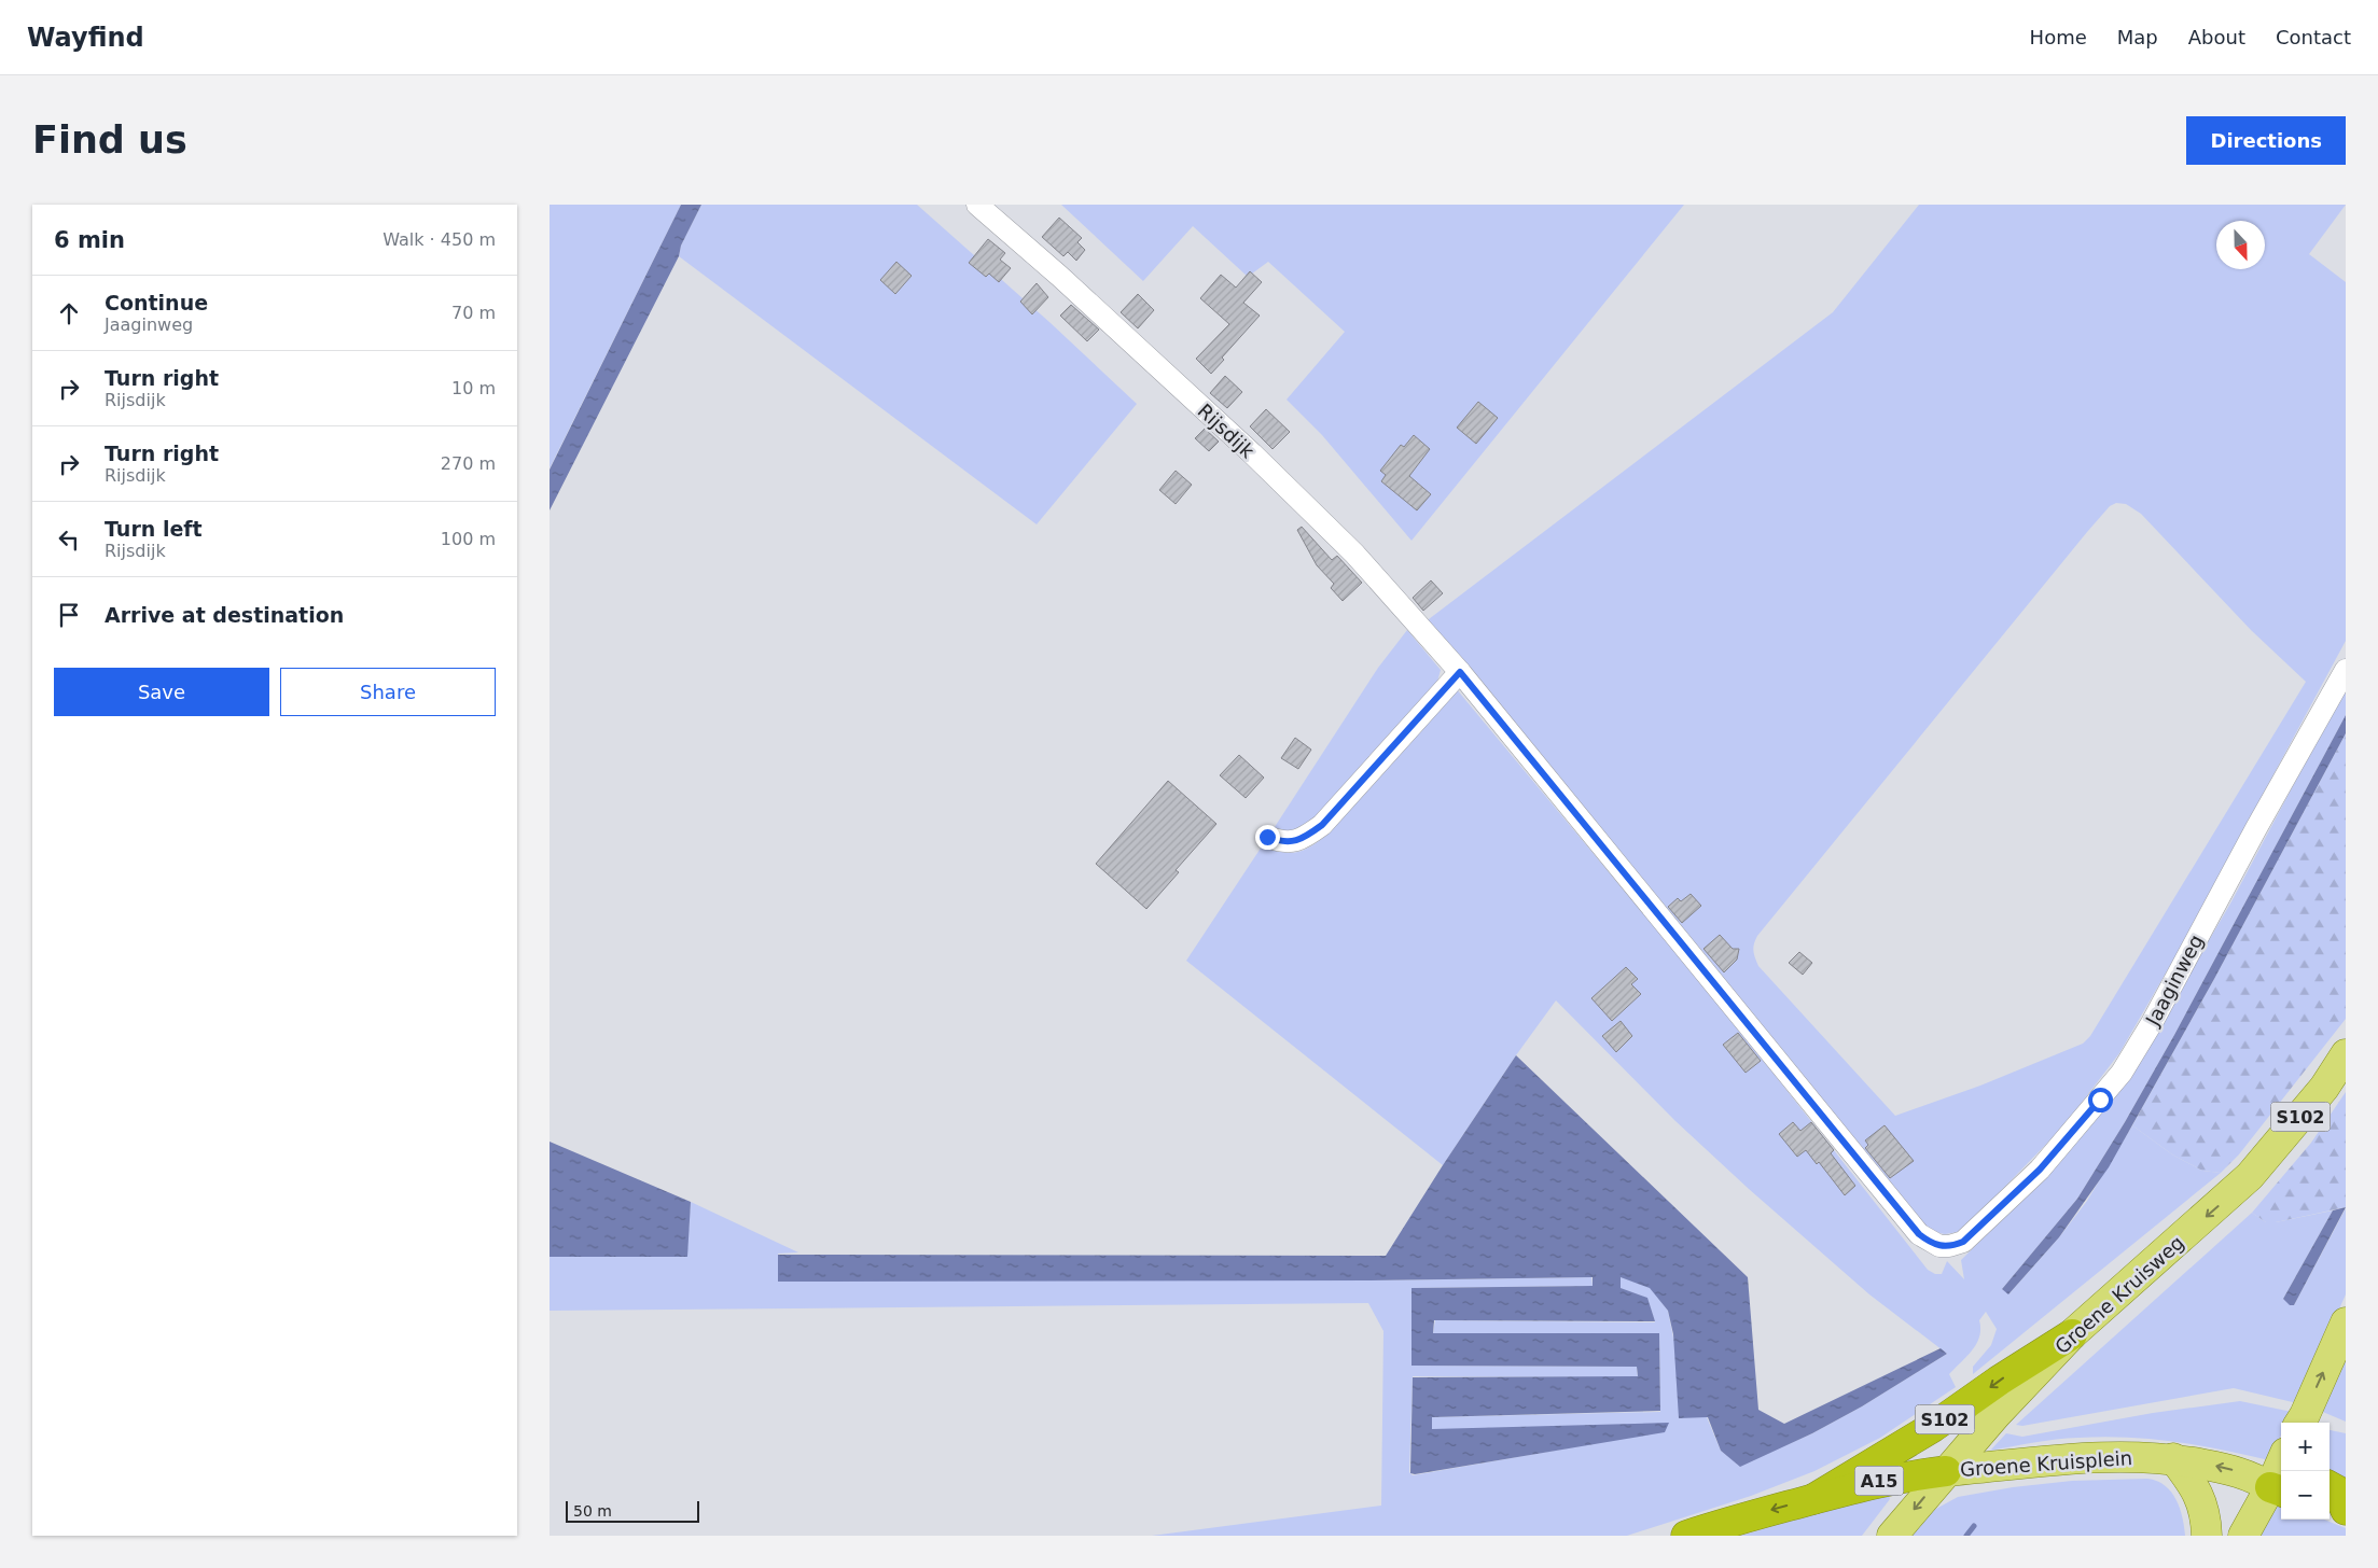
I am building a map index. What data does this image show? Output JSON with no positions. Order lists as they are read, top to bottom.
{
  "streets": {
    "highway": ["S102", "A15"],
    "main road": ["Groene Kruisweg", "Groene Kruisplein"],
    "street": ["Rijsdijk", "Jaaginweg"]
  },
  "crossings": [
    ["Rijsdijk", "Jaaginweg"],
    ["S102", "Groene Kruisweg"],
    ["S102", "A15"],
    ["Groene Kruisweg", "Groene Kruisplein"],
    ["Groene Kruisweg", "A15"],
    ["Groene Kruisplein", "A15"]
  ],
  "scale_bar": "50 m",
  "north": "bottom",
  "page": {
    "header": "Wayfind",
    "nav": [
      "Home",
      "Map",
      "About",
      "Contact"
    ],
    "buttons": [
      "Directions",
      ["Save", "Share"]
    ],
    "title": "Find us",
    "heading": ["6 min", "Walk · 450 m"],
    "list": [
      ["Continue", "Jaaginweg", "70 m"],
      ["Turn right", "Rijsdijk", "10 m"],
      ["Turn right", "Rijsdijk", "270 m"],
      ["Turn left", "Rijsdijk", "100 m"],
      "Arrive at destination"
    ],
    "map_buttons": ["+", "−"],
    "scale": "50 m"
  }
}
